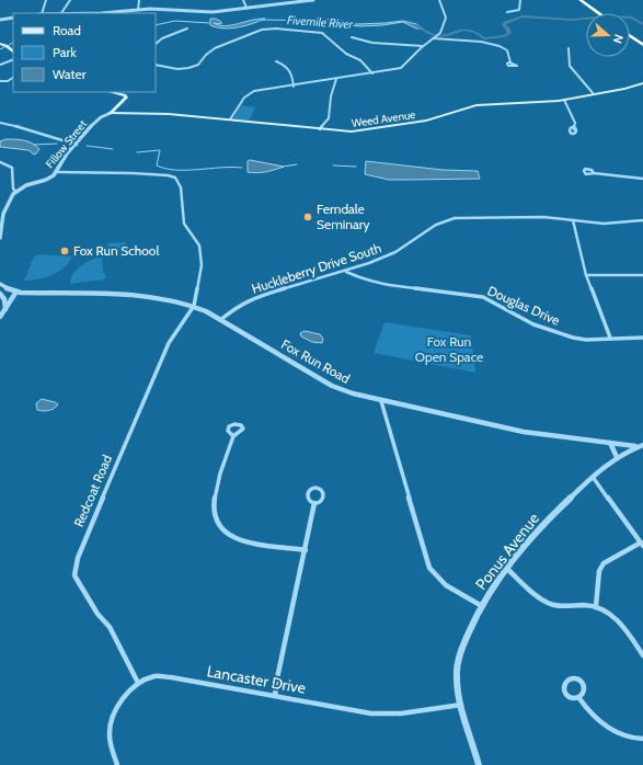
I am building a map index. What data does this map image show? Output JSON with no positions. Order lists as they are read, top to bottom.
{
  "streets": {
    "main road": ["Weed Avenue", "Fillow Street"],
    "street": [
      "Huckleberry Drive South",
      "Douglas Drive",
      "Fox Run Road",
      "Redcoat Road",
      "Ponus Avenue",
      "Lancaster Drive"
    ]
  },
  "crossings": [
    ["Weed Avenue", "Fillow Street"],
    ["Huckleberry Drive South", "Douglas Drive"],
    ["Huckleberry Drive South", "Fox Run Road"],
    ["Fox Run Road", "Redcoat Road"],
    ["Fox Run Road", "Ponus Avenue"],
    ["Redcoat Road", "Lancaster Drive"],
    ["Ponus Avenue", "Lancaster Drive"]
  ],
  "water": ["Fivemile River"],
  "parks": ["Fox Run Open Space"],
  "places": ["Ferndale Seminary", "Fox Run School"],
  "legend": ["Road", "Park", "Water"],
  "north": "right"
}
